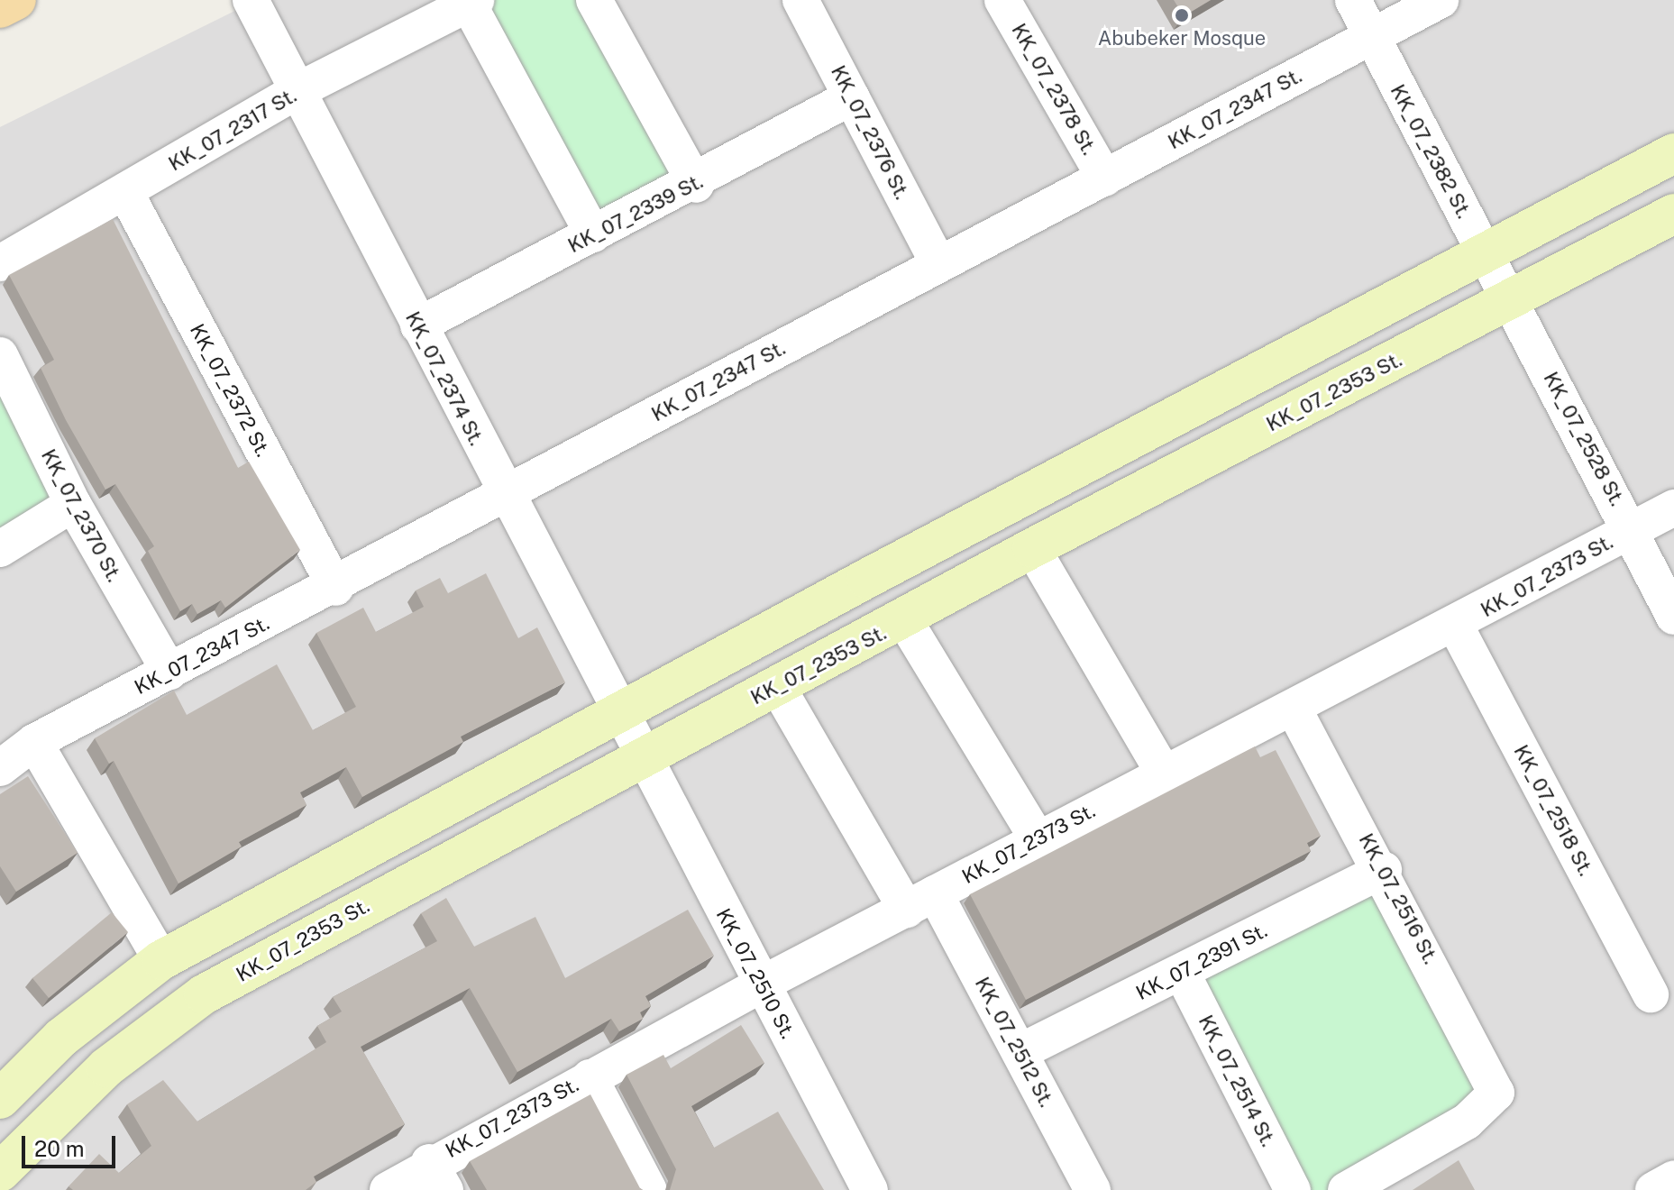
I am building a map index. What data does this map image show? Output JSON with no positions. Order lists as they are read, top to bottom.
{
  "streets": {
    "street": [
      "KK_07_2378 St.",
      "KK_07_2347 St.",
      "KK_07_2317 St.",
      "KK_07_2376 St.",
      "KK_07_2382 St.",
      "KK_07_2339 St.",
      "KK_07_2374 St.",
      "KK_07_2372 St.",
      "KK_07_2353 St.",
      "KK_07_2528 St.",
      "KK_07_2370 St.",
      "KK_07_2373 St.",
      "KK_07_2518 St.",
      "KK_07_2516 St.",
      "KK_07_2391 St.",
      "KK_07_2510 St.",
      "KK_07_2512 St.",
      "KK_07_2514 St."
    ]
  },
  "crossings": [
    ["KK_07_2378 St.", "KK_07_2347 St."],
    ["KK_07_2347 St.", "KK_07_2376 St."],
    ["KK_07_2347 St.", "KK_07_2382 St."],
    ["KK_07_2347 St.", "KK_07_2374 St."],
    ["KK_07_2347 St.", "KK_07_2372 St."],
    ["KK_07_2347 St.", "KK_07_2370 St."],
    ["KK_07_2317 St.", "KK_07_2339 St."],
    ["KK_07_2317 St.", "KK_07_2374 St."],
    ["KK_07_2317 St.", "KK_07_2372 St."],
    ["KK_07_2376 St.", "KK_07_2339 St."],
    ["KK_07_2382 St.", "KK_07_2353 St."],
    ["KK_07_2382 St.", "KK_07_2528 St."],
    ["KK_07_2339 St.", "KK_07_2374 St."],
    ["KK_07_2374 St.", "KK_07_2353 St."],
    ["KK_07_2374 St.", "KK_07_2510 St."],
    ["KK_07_2353 St.", "KK_07_2528 St."],
    ["KK_07_2353 St.", "KK_07_2510 St."],
    ["KK_07_2353 St.", "KK_07_2512 St."],
    ["KK_07_2528 St.", "KK_07_2373 St."],
    ["KK_07_2373 St.", "KK_07_2518 St."],
    ["KK_07_2373 St.", "KK_07_2516 St."],
    ["KK_07_2373 St.", "KK_07_2510 St."],
    ["KK_07_2373 St.", "KK_07_2512 St."],
    ["KK_07_2516 St.", "KK_07_2391 St."],
    ["KK_07_2391 St.", "KK_07_2512 St."],
    ["KK_07_2391 St.", "KK_07_2514 St."]
  ],
  "places": ["Abubeker Mosque"],
  "scale_bar": "20 m"
}
